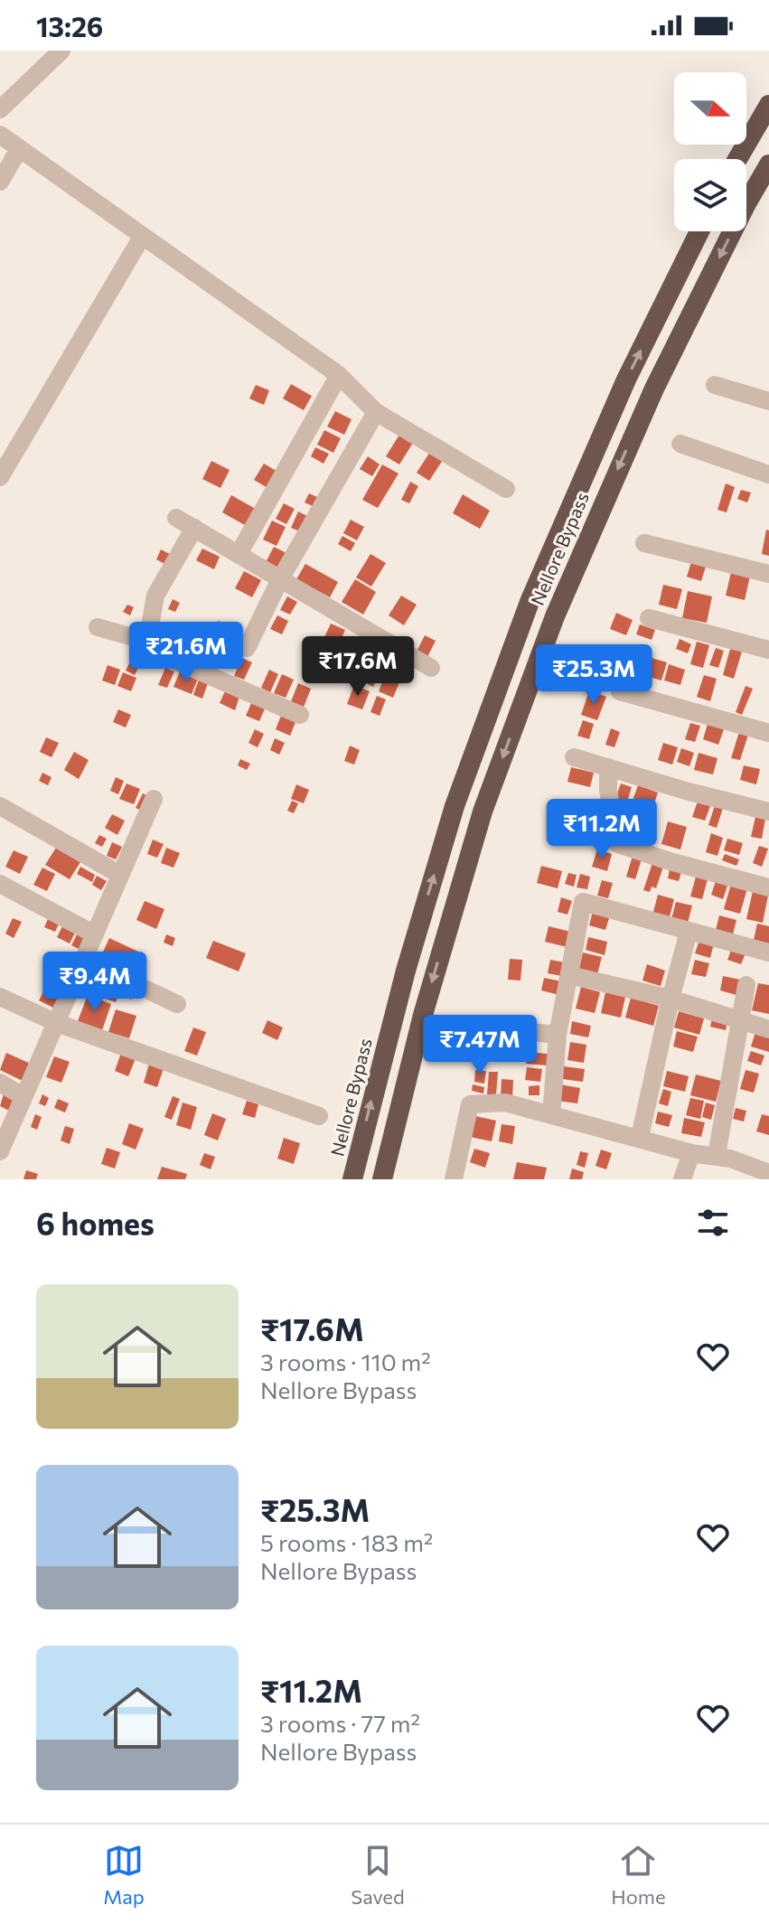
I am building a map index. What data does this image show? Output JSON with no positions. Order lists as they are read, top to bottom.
{
  "streets": {
    "highway": ["Nellore Bypass"]
  },
  "north": "right",
  "page": {
    "status": "13:26",
    "price": [
      "₹21.6M",
      "₹17.6M",
      "₹25.3M",
      "₹11.2M",
      "₹9.4M",
      "₹7.47M"
    ],
    "heading": "6 homes",
    "list": [
      {
        "name": "₹17.6M",
        "note": "3 rooms · 110 m² · Nellore Bypass"
      },
      {
        "name": "₹25.3M",
        "note": "5 rooms · 183 m² · Nellore Bypass"
      },
      {
        "name": "₹11.2M",
        "note": "3 rooms · 77 m² · Nellore Bypass"
      }
    ],
    "tabs": ["Map", "Saved", "Home"]
  }
}
